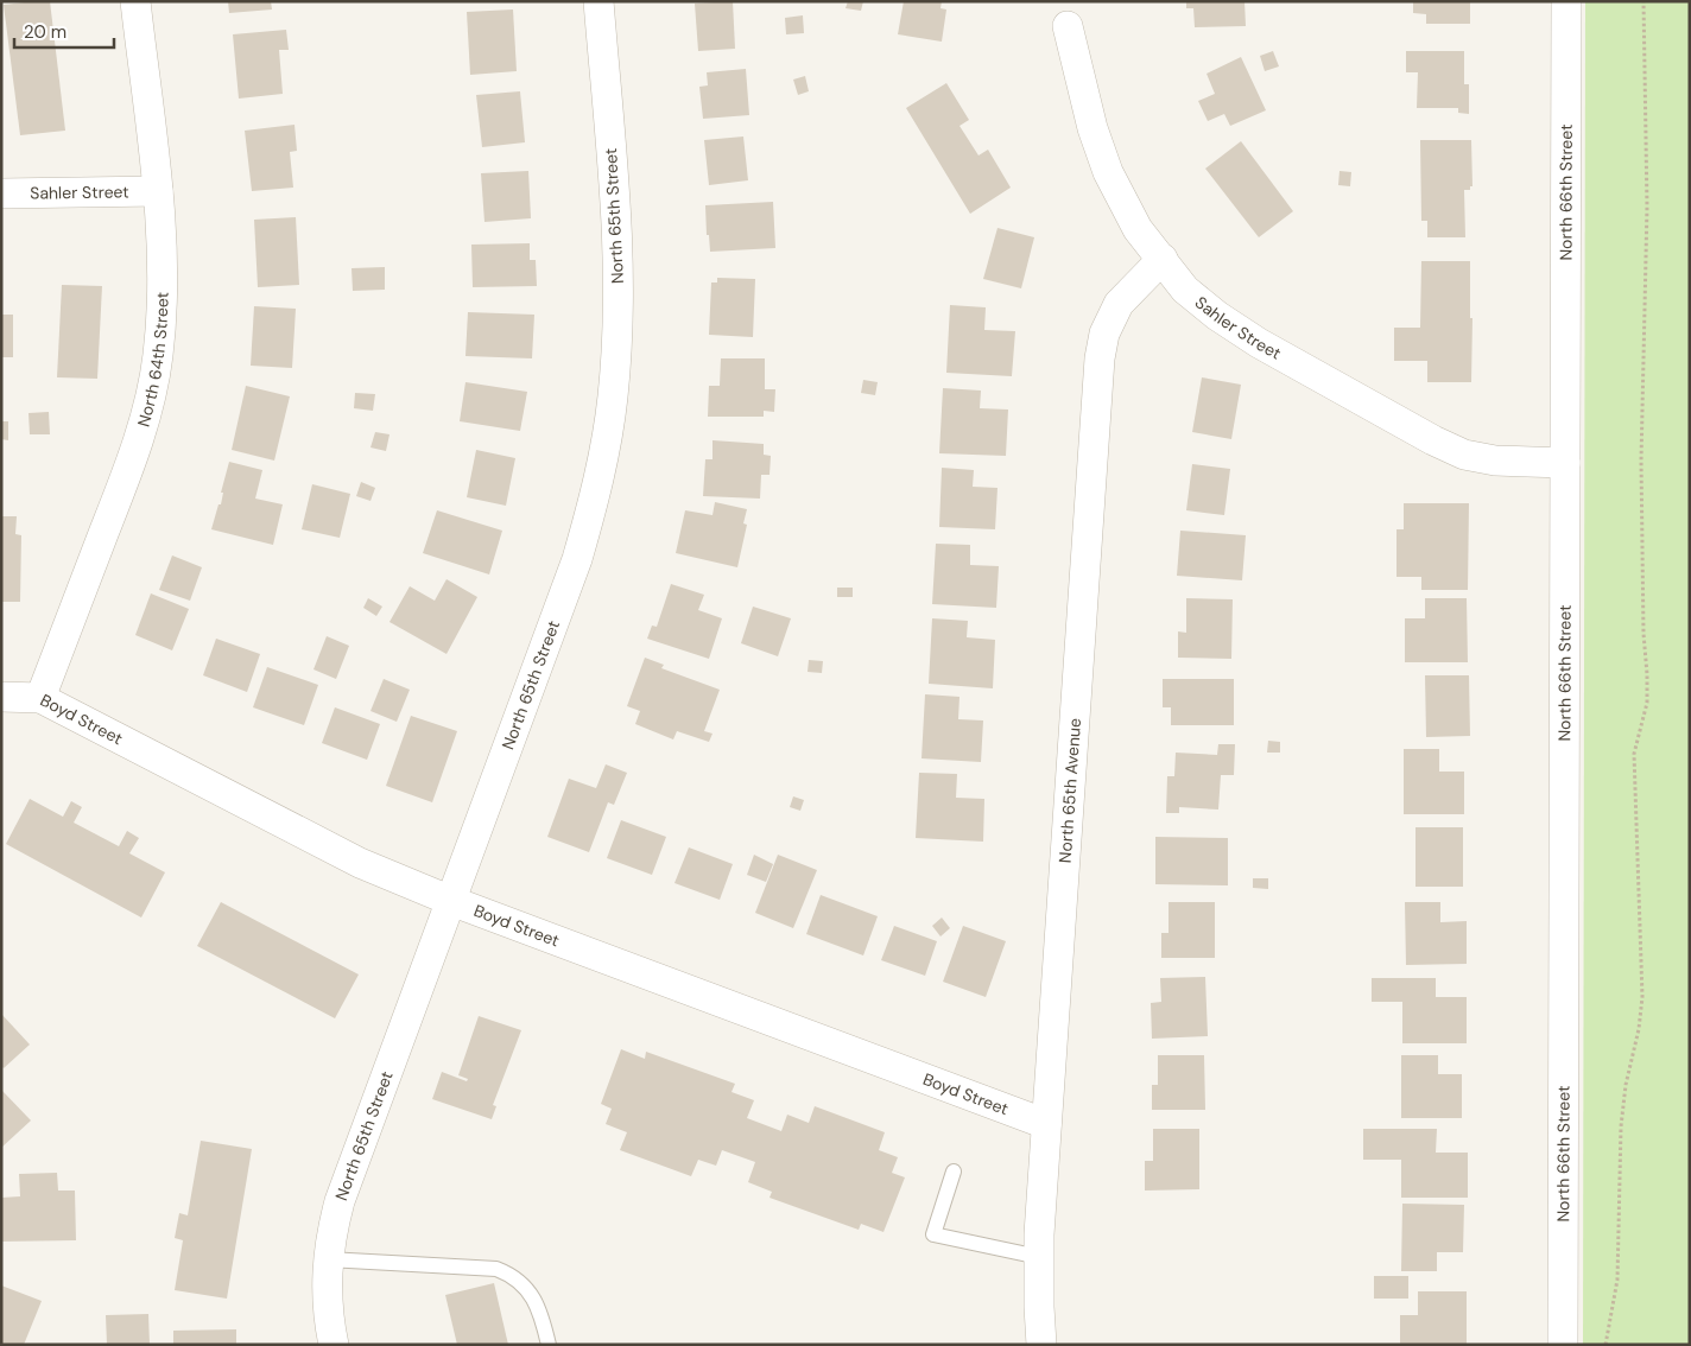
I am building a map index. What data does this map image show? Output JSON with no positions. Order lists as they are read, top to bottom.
{
  "streets": {
    "street": [
      "Sahler Street",
      "North 66th Street",
      "North 65th Street",
      "North 64th Street",
      "Boyd Street",
      "North 65th Avenue"
    ]
  },
  "crossings": [
    ["Sahler Street", "North 66th Street"],
    ["Sahler Street", "North 64th Street"],
    ["Sahler Street", "North 65th Avenue"],
    ["North 65th Street", "Boyd Street"],
    ["North 64th Street", "Boyd Street"],
    ["Boyd Street", "North 65th Avenue"]
  ],
  "scale_bar": "20 m"
}
